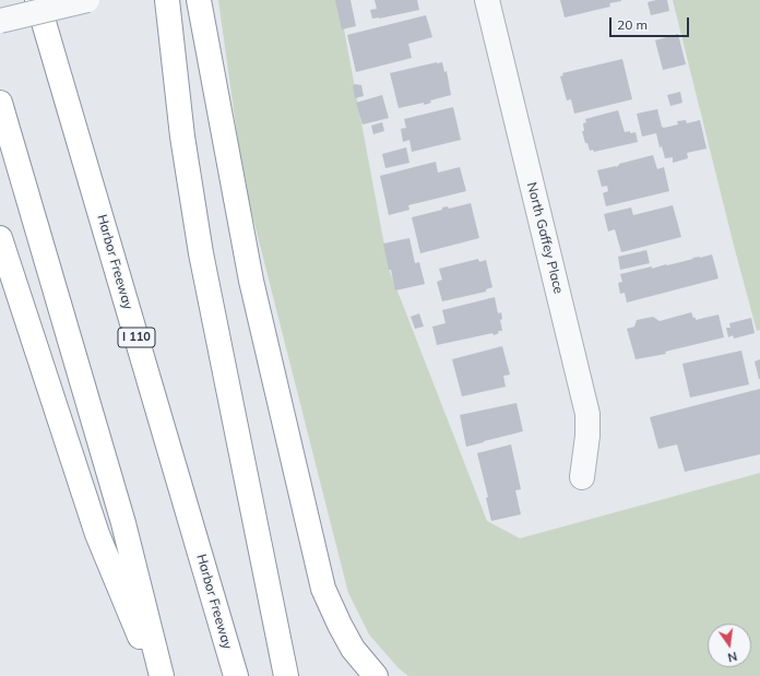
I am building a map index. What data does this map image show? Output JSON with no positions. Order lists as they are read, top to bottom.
{
  "streets": {
    "highway": ["Harbor Freeway", "I 110"],
    "street": ["North Gaffey Place"]
  },
  "scale_bar": "20 m",
  "north": "bottom"
}
